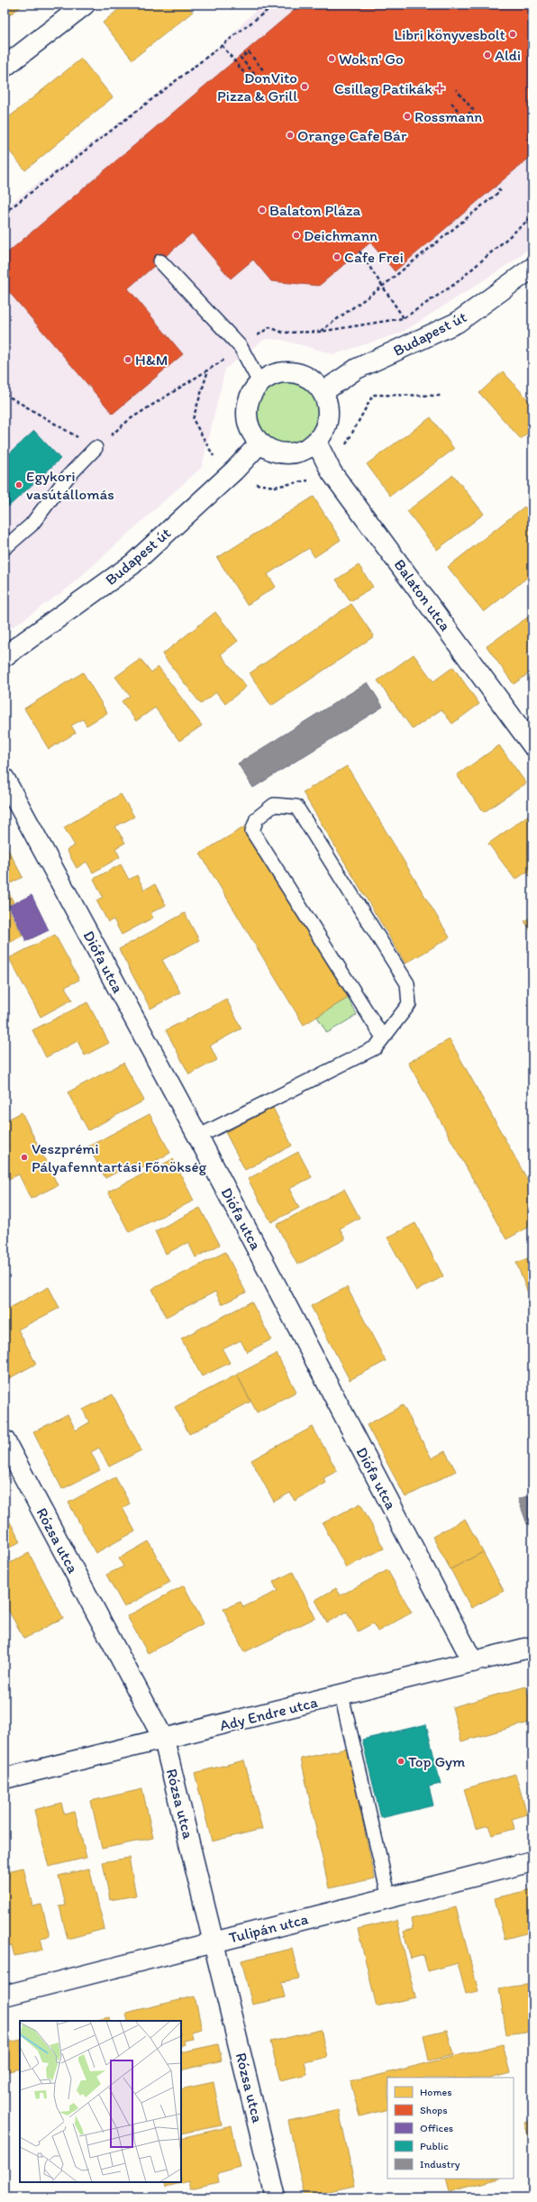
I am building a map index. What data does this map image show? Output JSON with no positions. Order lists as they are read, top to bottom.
{
  "streets": {
    "street": [
      "Budapest út",
      "Balaton utca",
      "Diófa utca",
      "Rózsa utca",
      "Ady Endre utca",
      "Tulipán utca"
    ]
  },
  "crossings": [
    ["Budapest út", "Balaton utca"],
    ["Diófa utca", "Ady Endre utca"],
    ["Rózsa utca", "Ady Endre utca"],
    ["Rózsa utca", "Tulipán utca"]
  ],
  "places": {
    "other": [
      "Libri könyvesbolt",
      "Aldi",
      "Wok n' Go",
      "DonVito Pizza & Grill",
      "Rossmann",
      "Orange Cafe Bár",
      "Balaton Pláza",
      "Deichmann",
      "Cafe Frei",
      "H&M",
      "Egykori vasútállomás",
      "Veszprémi Pályafenntartási Főnökség",
      "Top Gym"
    ],
    "health": ["Csillag Patikák"]
  },
  "legend": [
    "Homes",
    "Shops",
    "Offices",
    "Public",
    "Industry"
  ]
}
